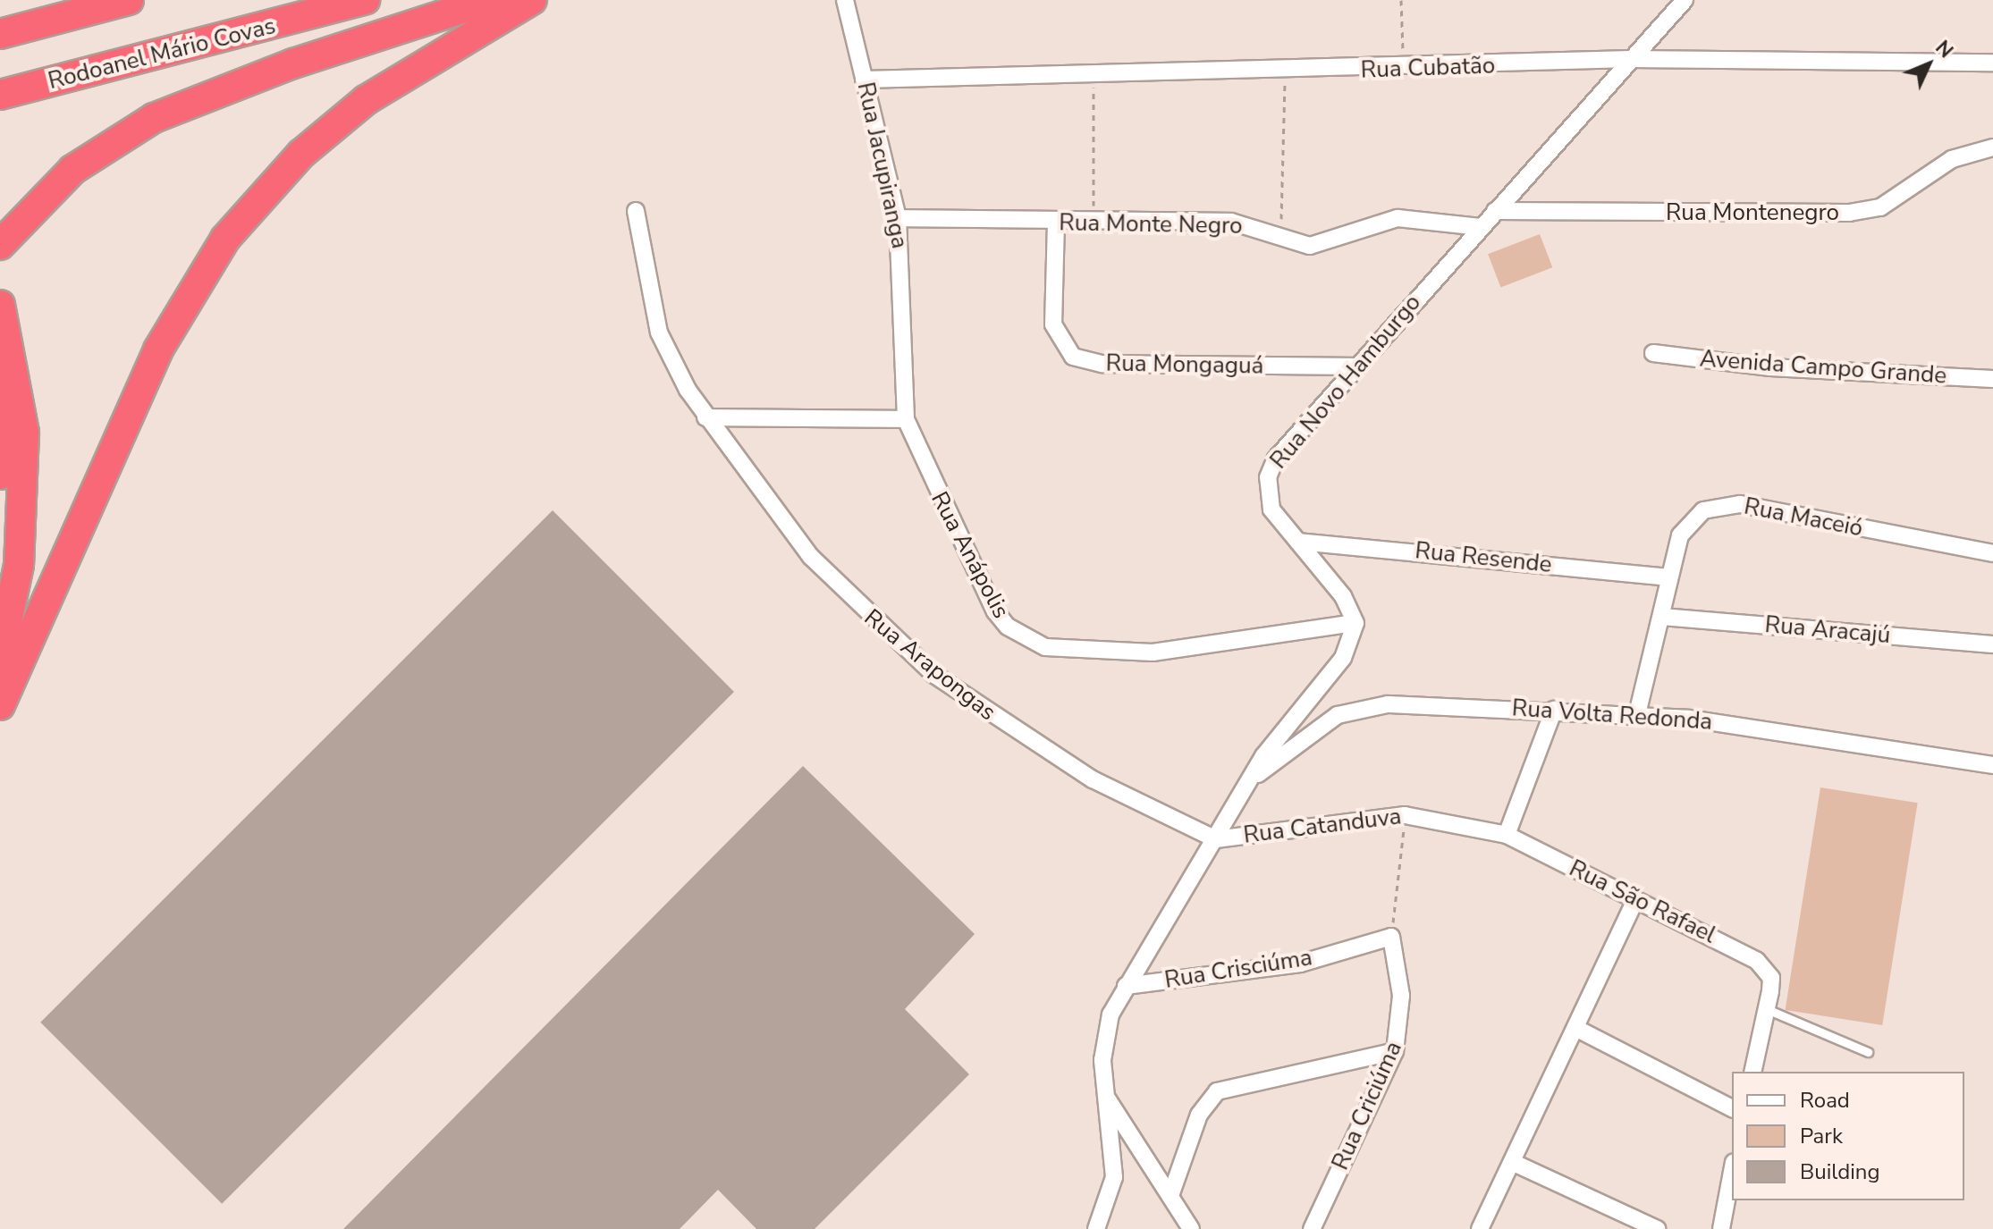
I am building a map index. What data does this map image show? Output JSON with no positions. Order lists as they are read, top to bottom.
{
  "streets": {
    "highway": ["Rodoanel Mário Covas"],
    "street": [
      "Rua Cubatão",
      "Rua Jacupiranga",
      "Rua Montenegro",
      "Rua Monte Negro",
      "Rua Mongaguá",
      "Avenida Campo Grande",
      "Rua Novo Hamburgo",
      "Rua Maceió",
      "Rua Anápolis",
      "Rua Resende",
      "Rua Aracajú",
      "Rua Arapongas",
      "Rua Volta Redonda",
      "Rua Catanduva",
      "Rua São Rafael",
      "Rua Crisciúma",
      "Rua Criciúma"
    ]
  },
  "crossings": [
    ["Rua Cubatão", "Rua Jacupiranga"],
    ["Rua Cubatão", "Rua Novo Hamburgo"],
    ["Rua Jacupiranga", "Rua Monte Negro"],
    ["Rua Jacupiranga", "Rua Anápolis"],
    ["Rua Montenegro", "Rua Novo Hamburgo"],
    ["Rua Monte Negro", "Rua Mongaguá"],
    ["Rua Monte Negro", "Rua Novo Hamburgo"],
    ["Rua Mongaguá", "Rua Novo Hamburgo"],
    ["Rua Novo Hamburgo", "Rua Anápolis"],
    ["Rua Novo Hamburgo", "Rua Resende"],
    ["Rua Maceió", "Rua Resende"],
    ["Rua Maceió", "Rua Aracajú"],
    ["Rua Maceió", "Rua Volta Redonda"],
    ["Rua Arapongas", "Rua Catanduva"],
    ["Rua Catanduva", "Rua São Rafael"],
    ["Rua Crisciúma", "Rua Criciúma"]
  ],
  "legend": ["Road", "Park", "Building"],
  "north": "top right"
}
